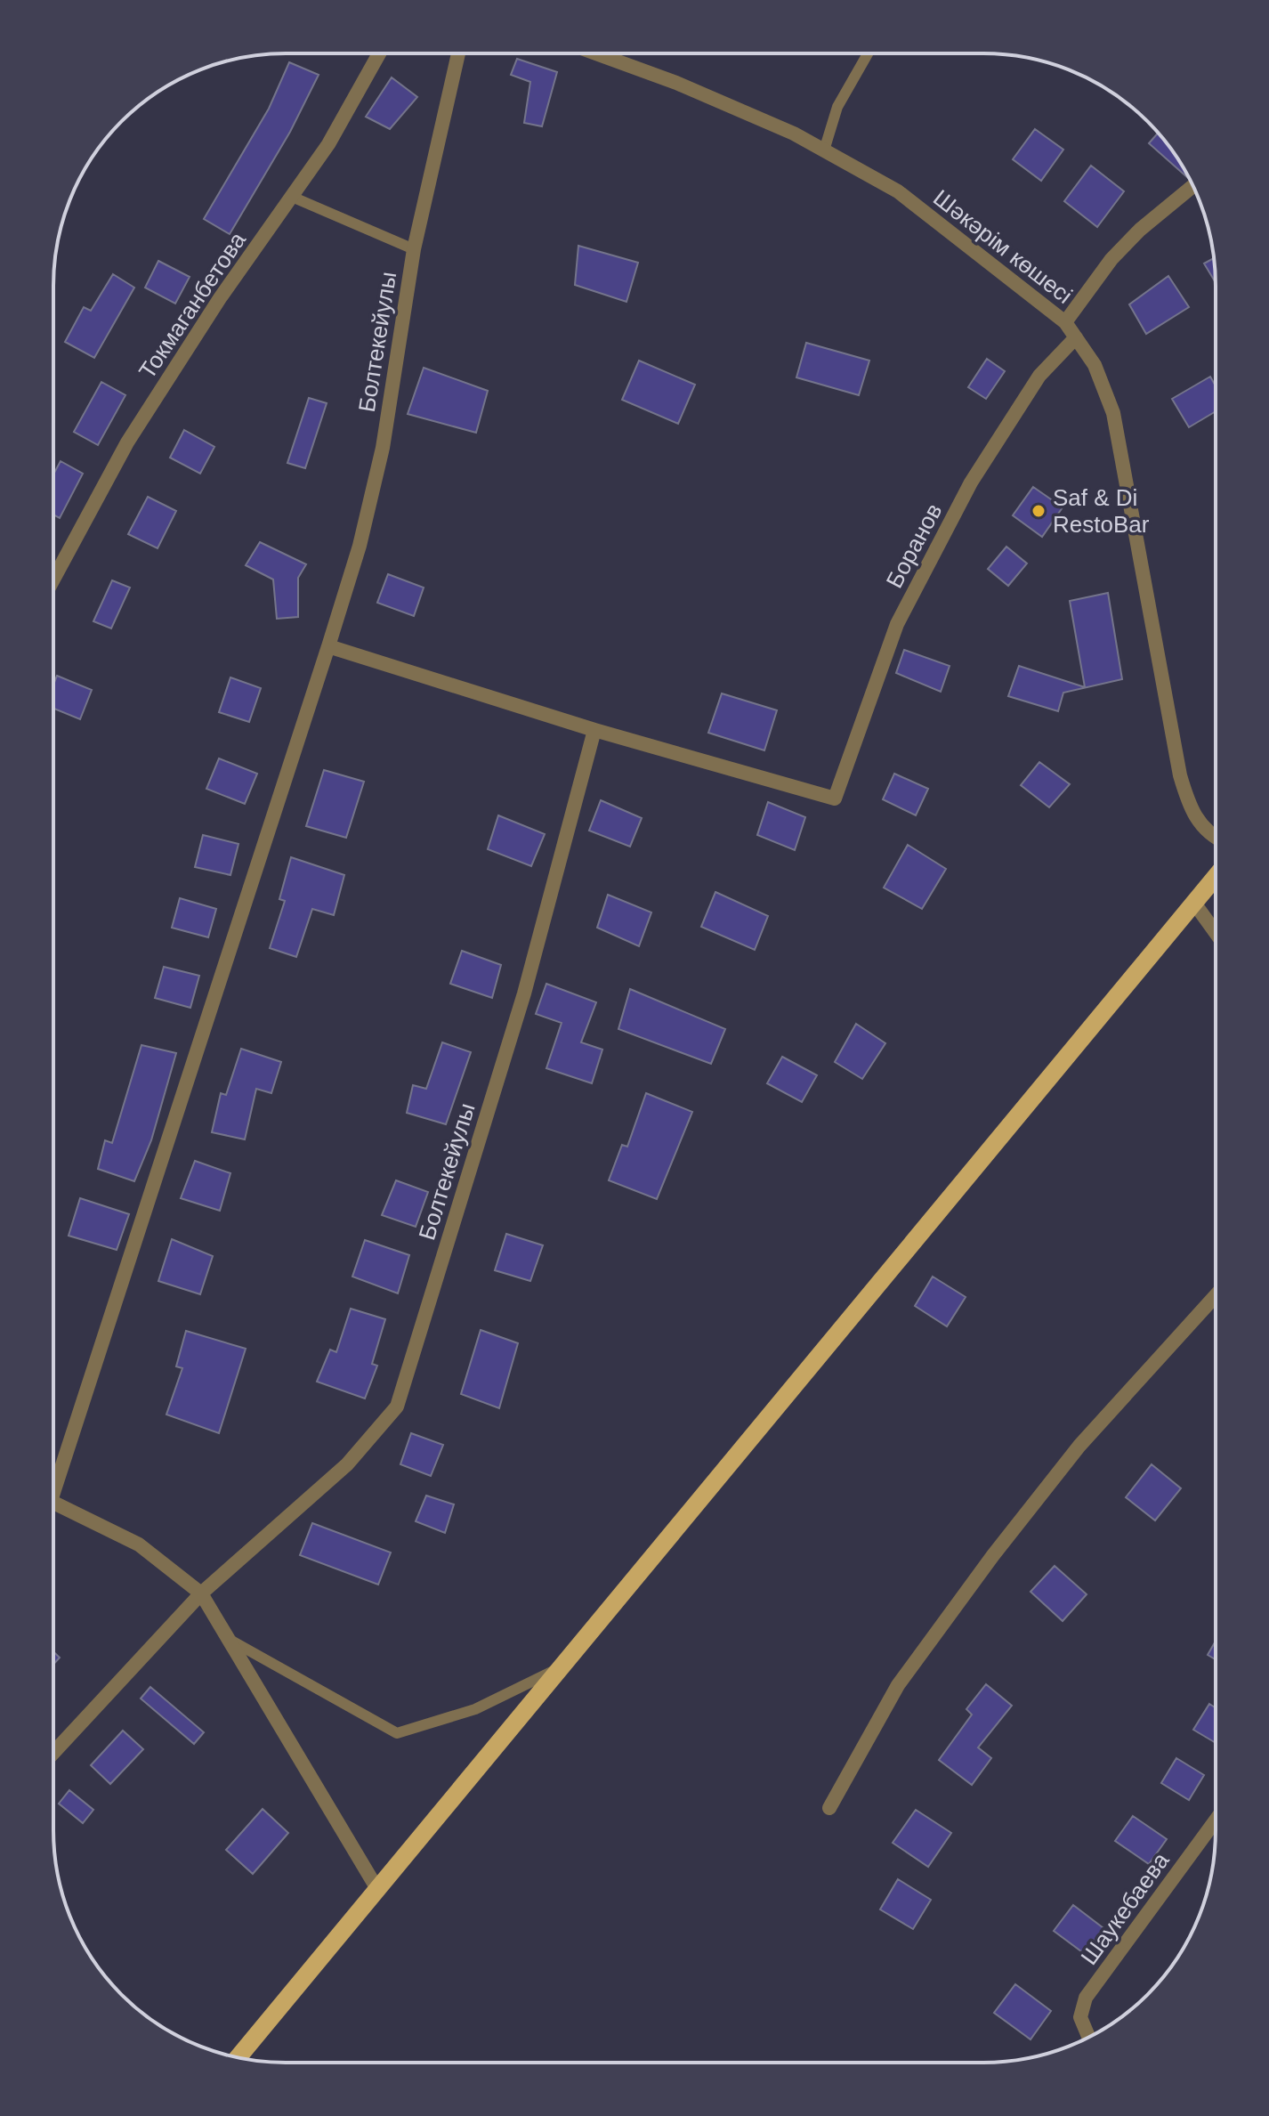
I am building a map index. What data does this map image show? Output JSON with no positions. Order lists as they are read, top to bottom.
{
  "streets": {
    "street": [
      "Шәкәрім көшесі",
      "Токмаганбетова",
      "Болтекейулы",
      "Боранов",
      "Шаукебаева"
    ]
  },
  "crossings": [
    ["Шәкәрім көшесі", "Боранов"],
    ["Болтекейулы", "Боранов"]
  ],
  "places": ["Saf & Di RestoBar"]
}
